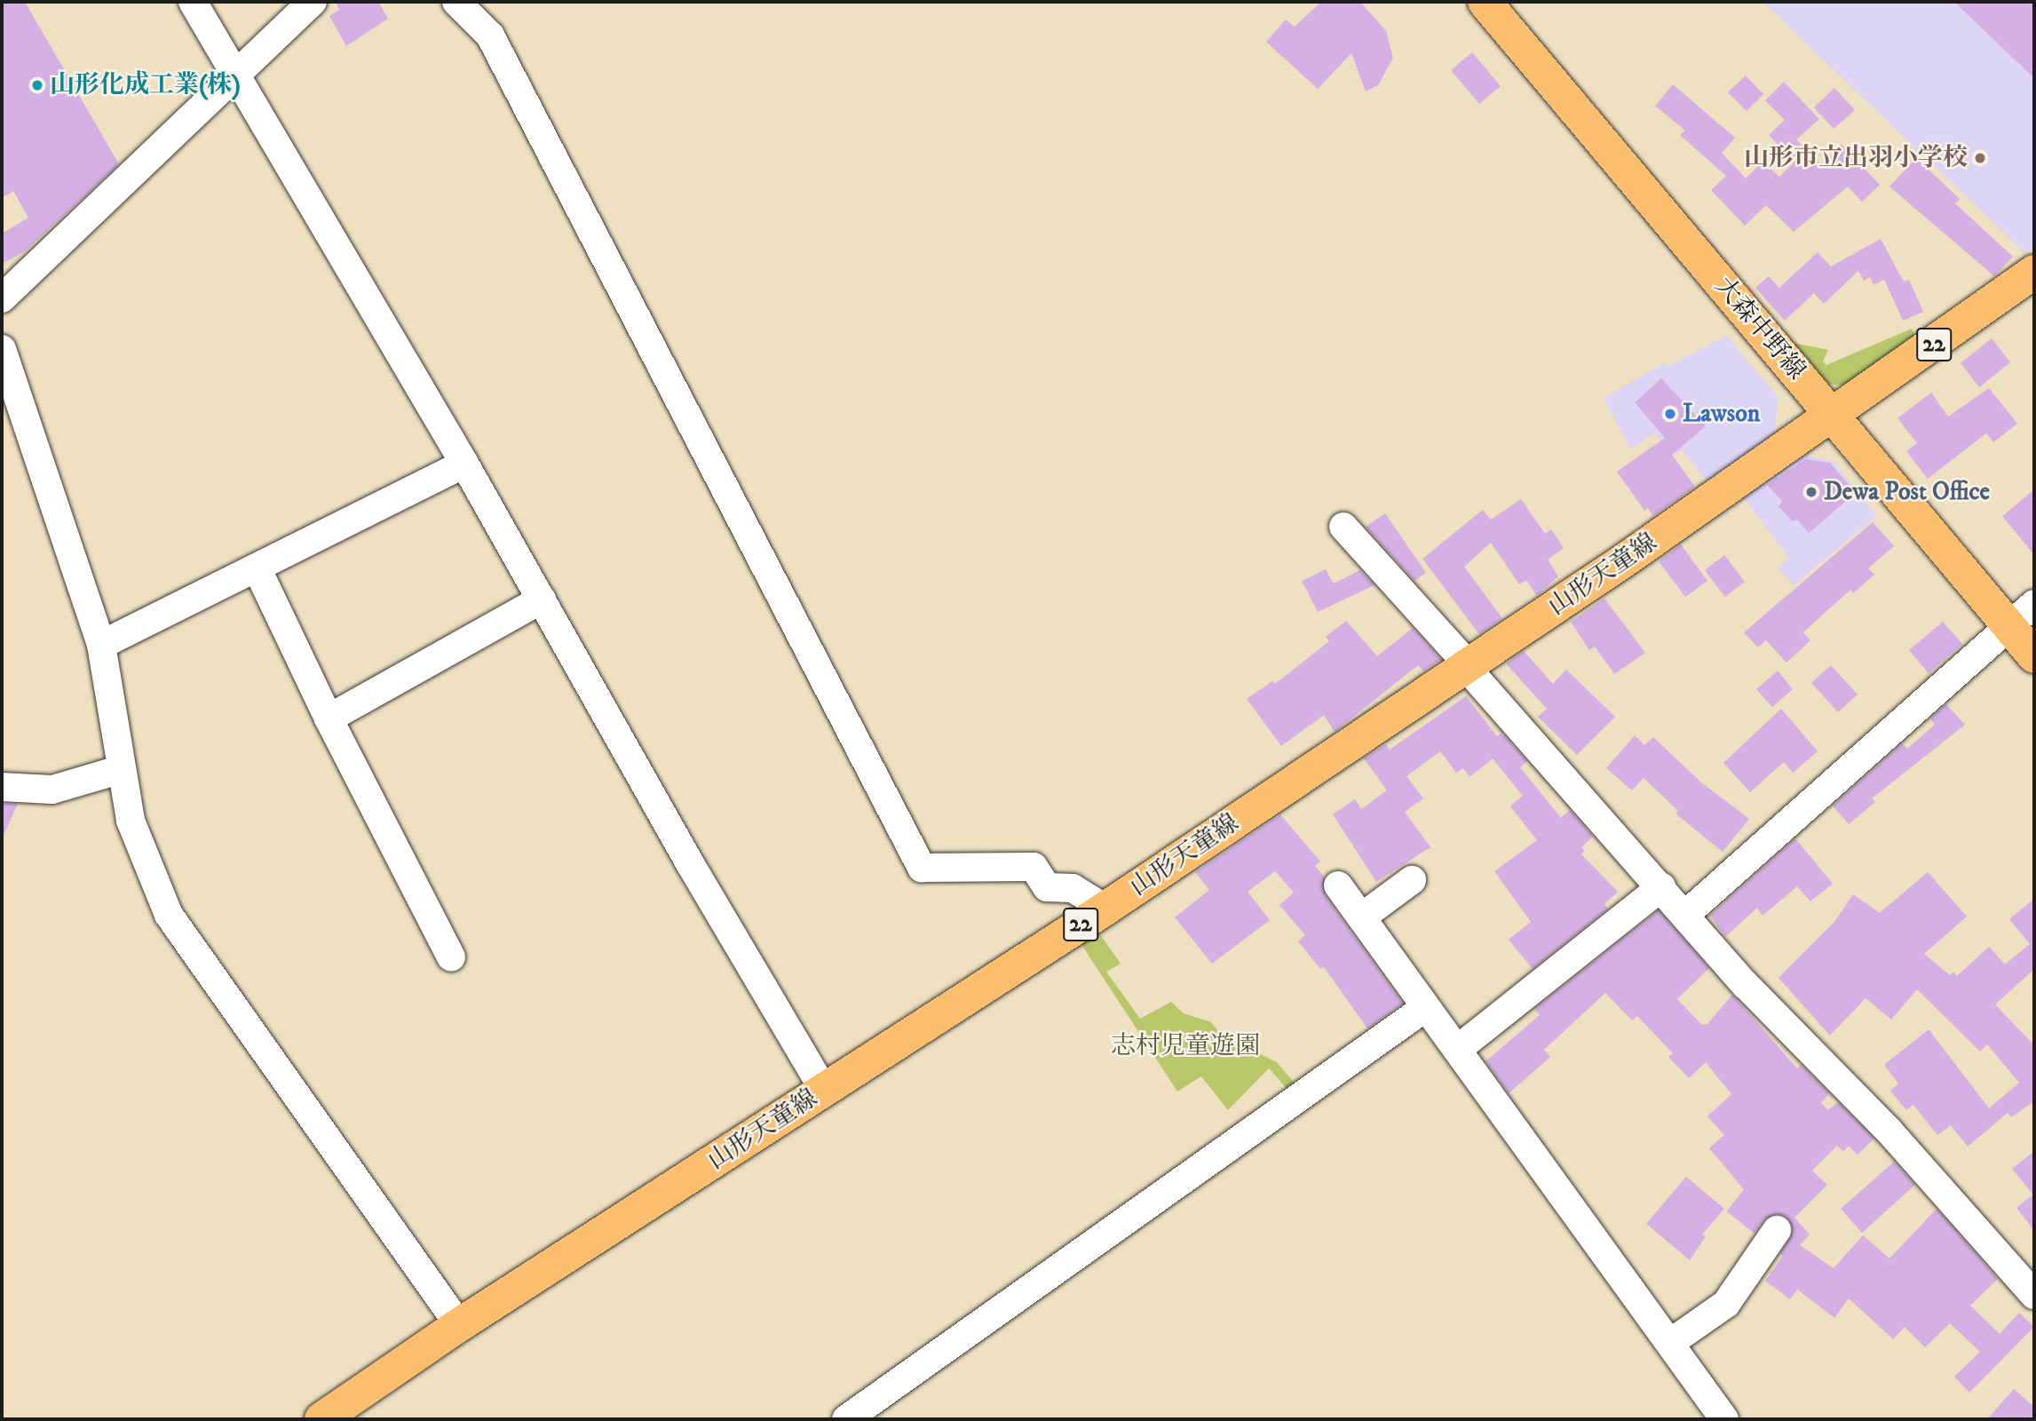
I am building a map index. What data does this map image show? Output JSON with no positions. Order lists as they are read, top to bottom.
{
  "streets": {
    "main road": ["大森中野線", "22", "山形天童線"]
  },
  "crossings": [
    ["大森中野線", "山形天童線"]
  ],
  "parks": ["志村児童遊園"],
  "places": [
    "山形化成工業(株)",
    "山形市立出羽小学校",
    "Lawson",
    "Dewa Post Office"
  ]
}
